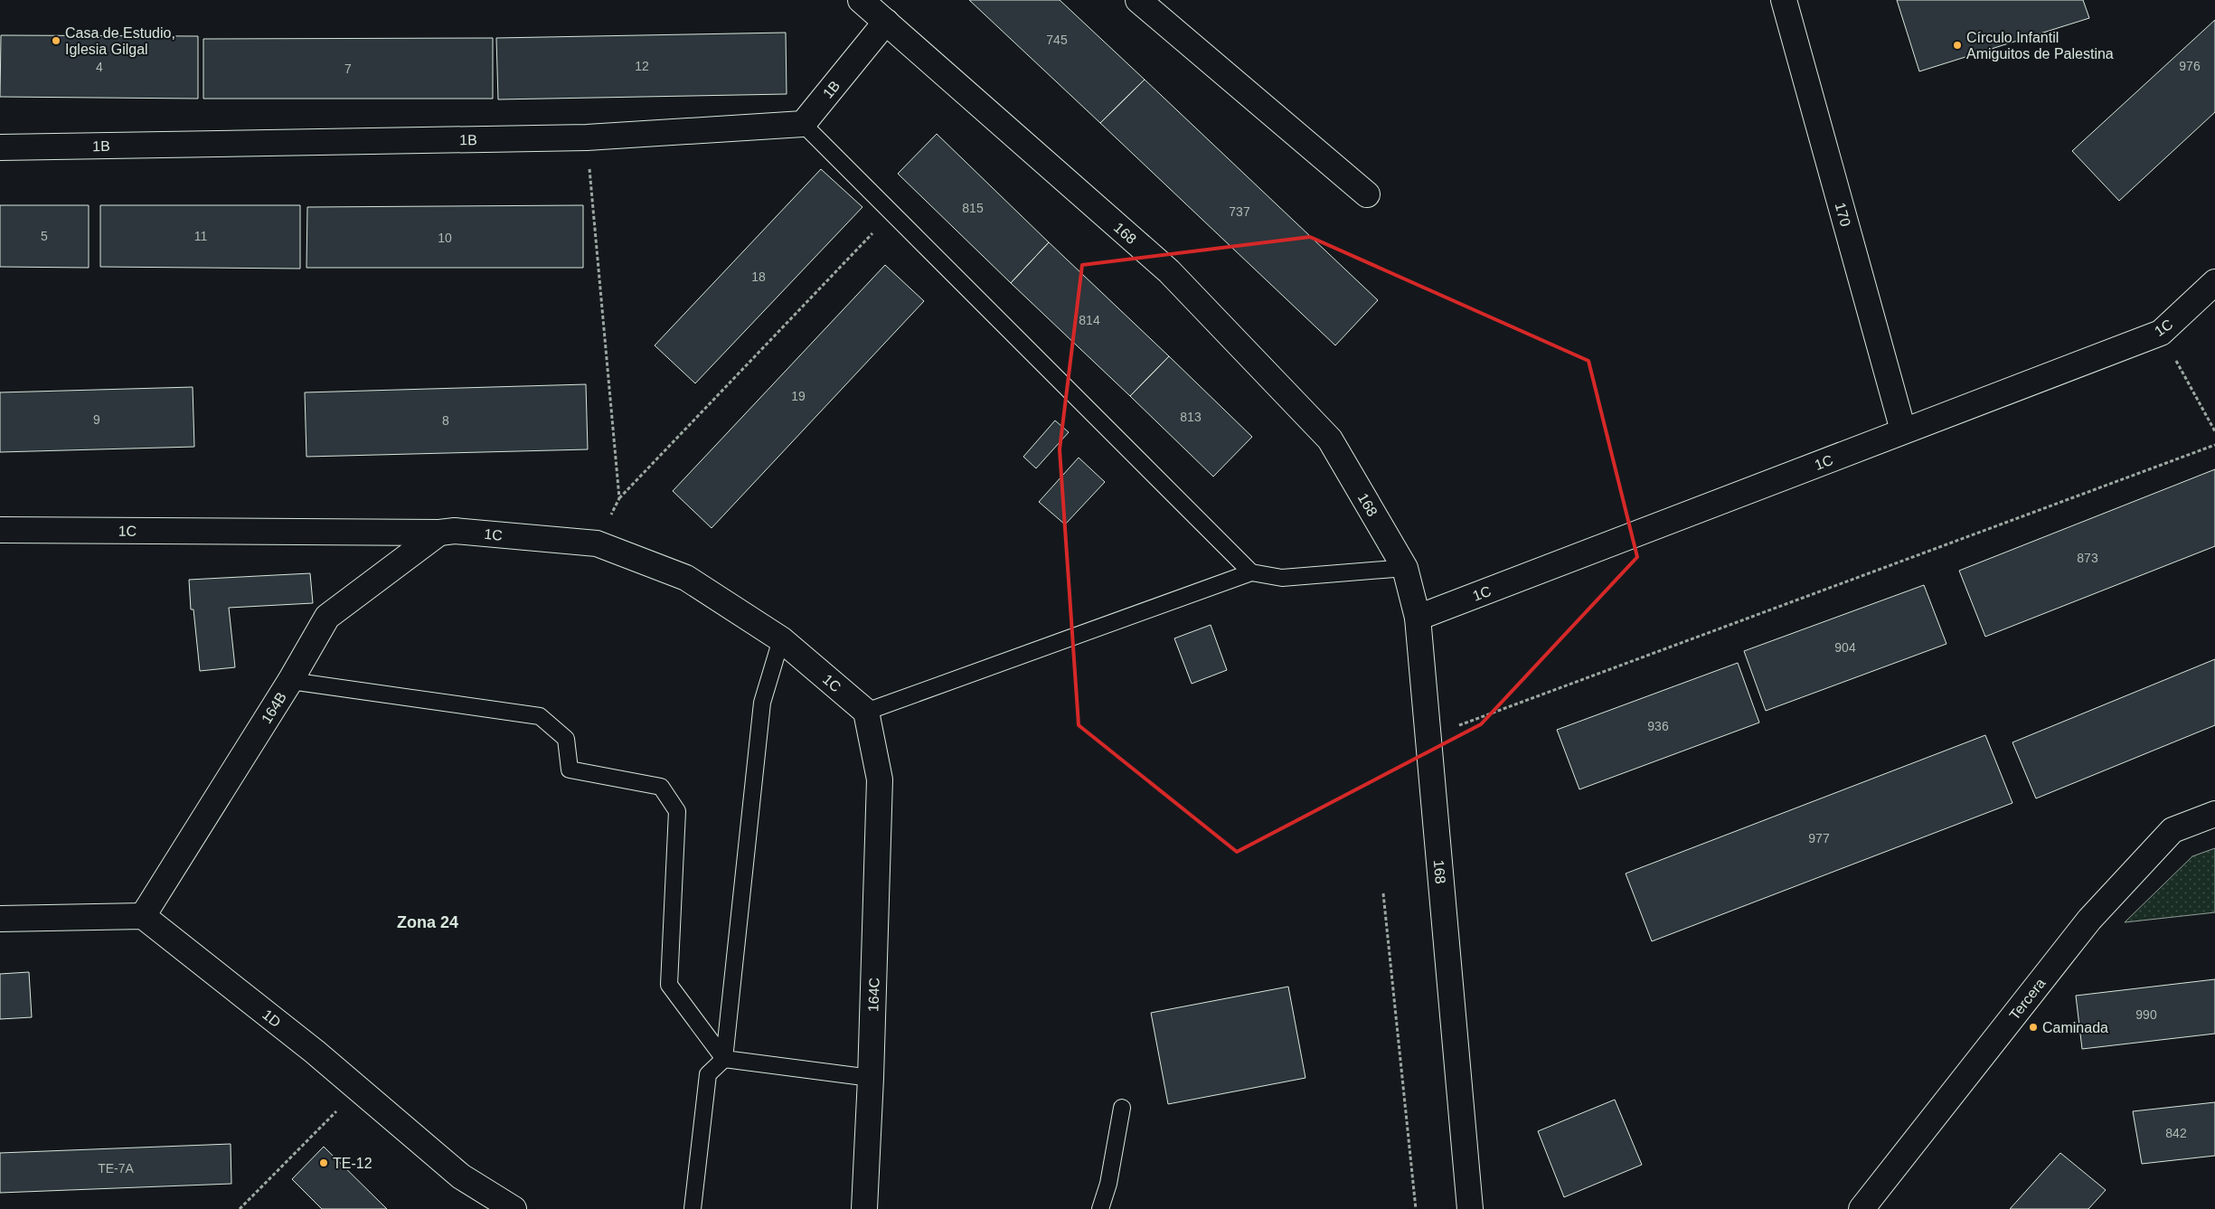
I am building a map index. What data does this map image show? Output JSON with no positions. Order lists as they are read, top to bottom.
{
  "streets": {
    "street": [
      "1B",
      "170",
      "168",
      "1C",
      "164B",
      "164C",
      "Tercera",
      "1D"
    ]
  },
  "crossings": [
    ["1B", "168"],
    ["170", "1C"],
    ["168", "1C"],
    ["1C", "164B"],
    ["1C", "164C"],
    ["164B", "1D"]
  ],
  "districts": ["Zona 24"],
  "places": [
    "Casa de Estudio, Iglesia Gilgal",
    "Círculo Infantil Amiguitos de Palestina",
    "Caminada",
    "TE-12"
  ],
  "house_numbers": [
    "745",
    "12",
    "976",
    "4",
    "7",
    "815",
    "737",
    "5",
    "11",
    "10",
    "18",
    "814",
    "19",
    "813",
    "9",
    "8",
    "873",
    "904",
    "936",
    "977",
    "990",
    "842",
    "TE-7A"
  ]
}
